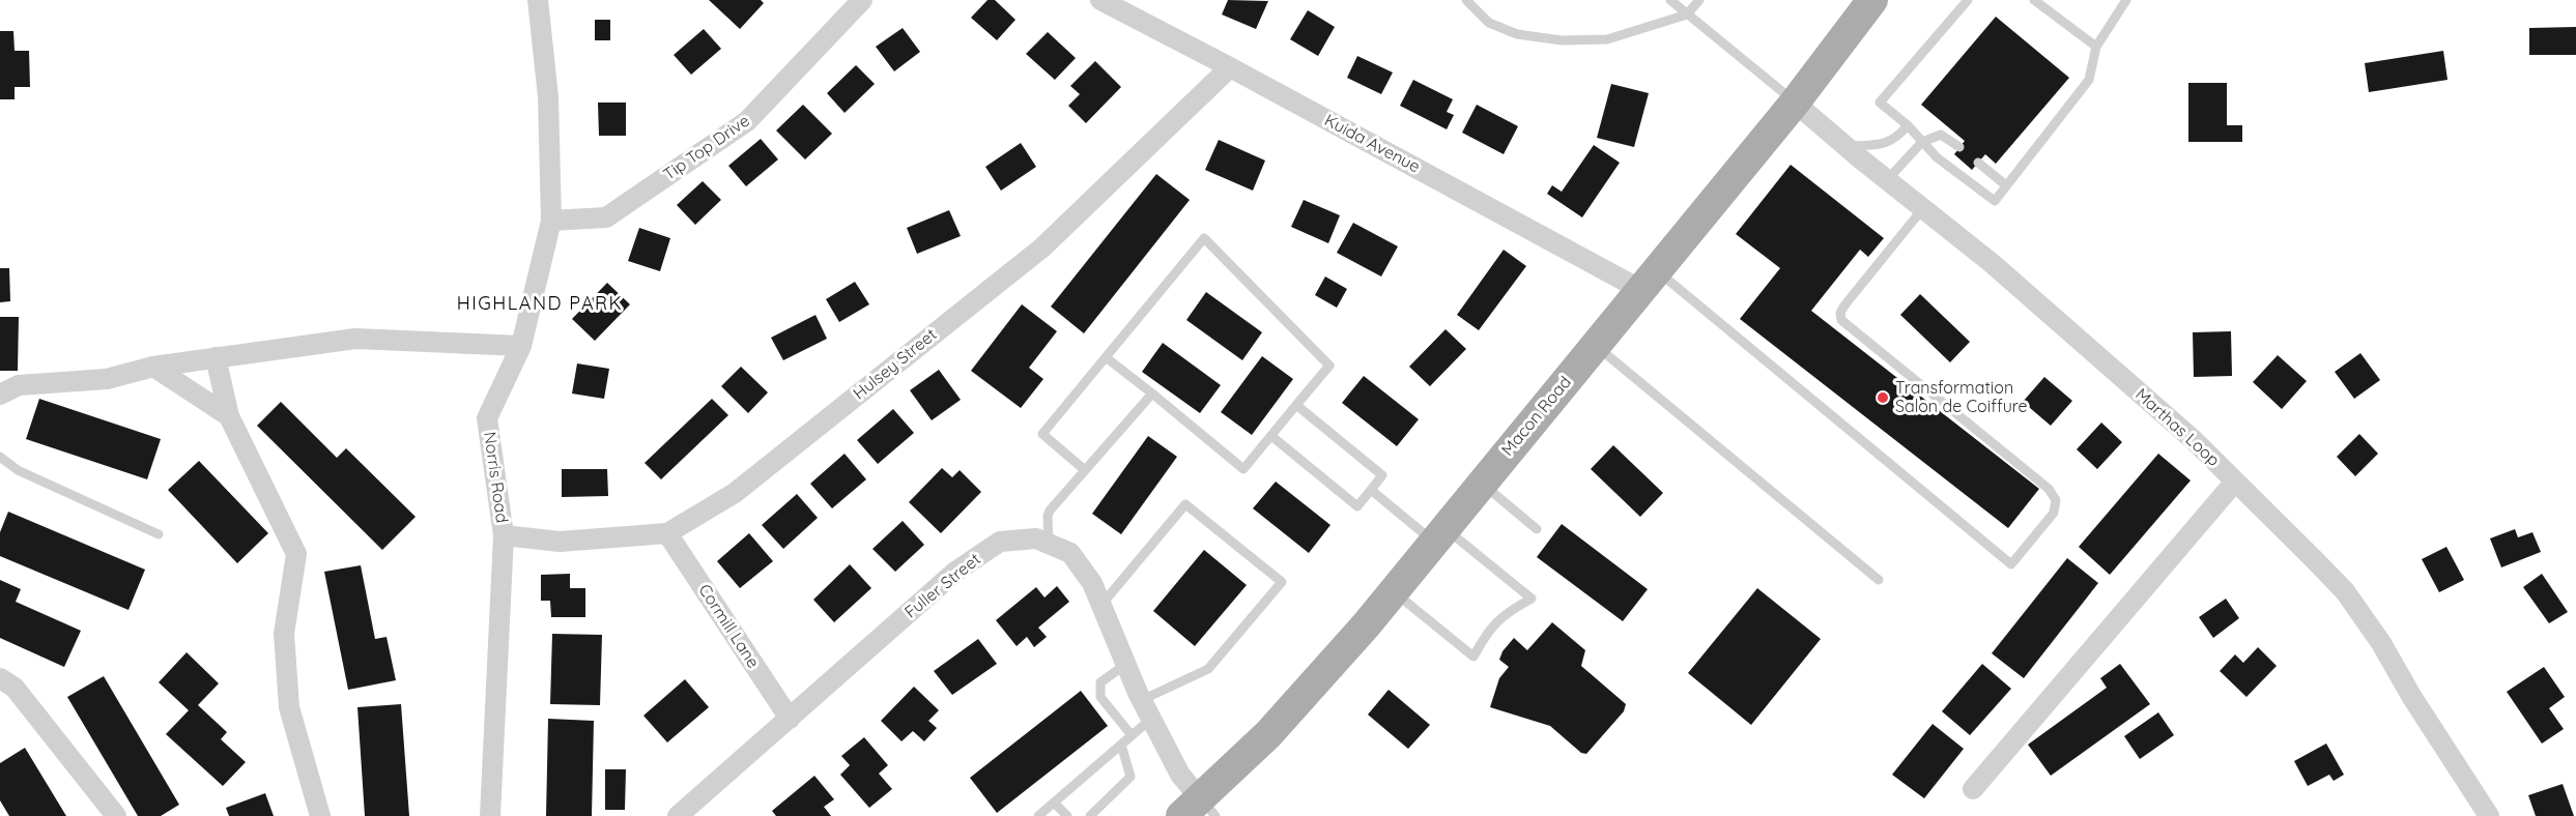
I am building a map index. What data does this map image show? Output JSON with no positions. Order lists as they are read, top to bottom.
{
  "streets": {
    "main road": ["Macon Road"],
    "street": [
      "Kuida Avenue",
      "Tip Top Drive",
      "Hulsey Street",
      "Marthas Loop",
      "Norris Road",
      "Fuller Street",
      "Cormill Lane"
    ]
  },
  "crossings": [
    ["Kuida Avenue", "Hulsey Street"],
    ["Kuida Avenue", "Macon Road"],
    ["Tip Top Drive", "Norris Road"],
    ["Hulsey Street", "Norris Road"],
    ["Hulsey Street", "Cormill Lane"],
    ["Macon Road", "Marthas Loop"],
    ["Macon Road", "Fuller Street"],
    ["Fuller Street", "Cormill Lane"]
  ],
  "districts": ["HIGHLAND PARK"],
  "places": ["Transformation Salon de Coiffure"]
}
